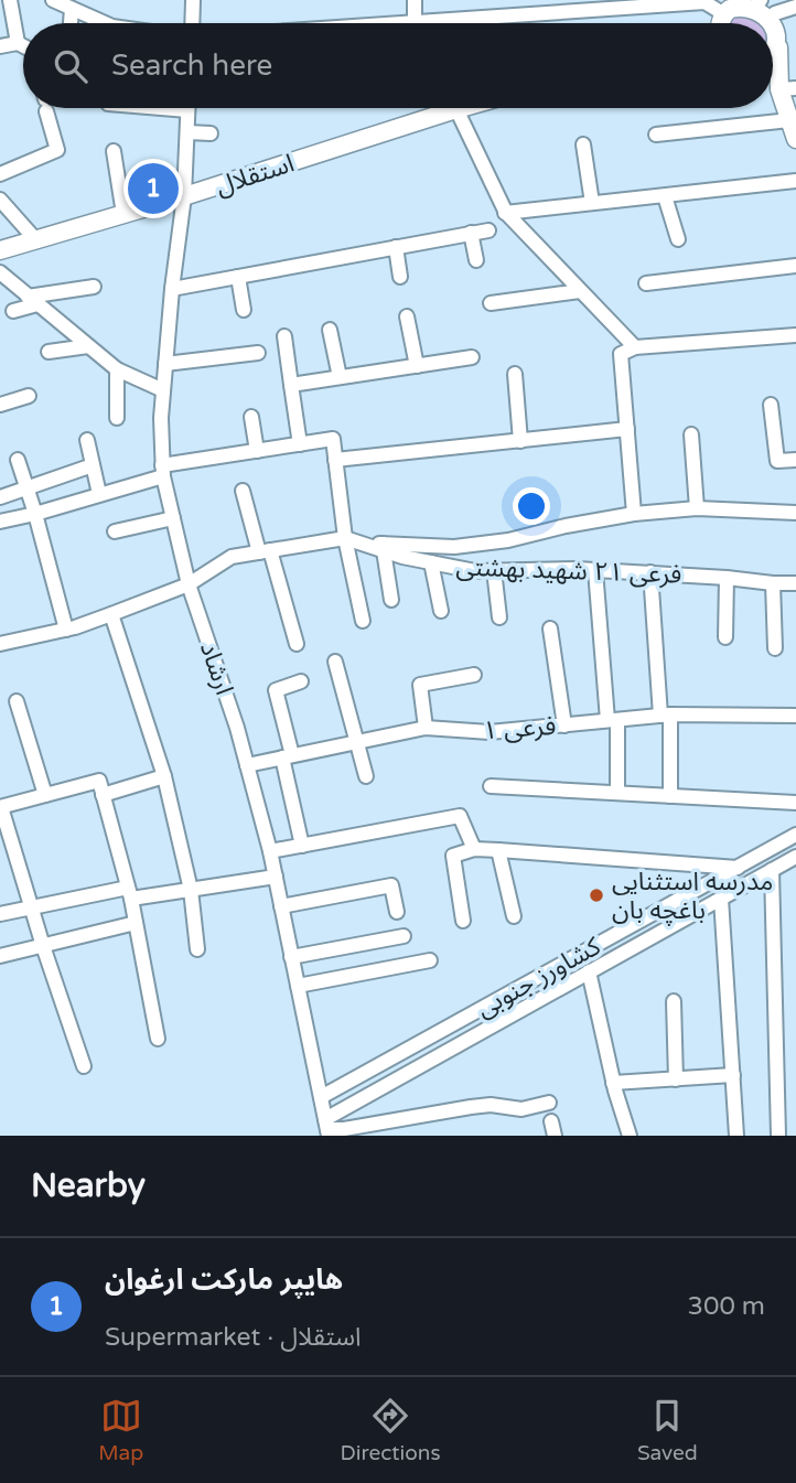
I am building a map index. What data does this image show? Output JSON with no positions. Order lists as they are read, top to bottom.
{
  "streets": {
    "main road": ["استقلال"],
    "street": [
      "فرعی ۲۱ شهید بهشتی",
      "ارشاد",
      "فرعی ۱",
      "کشاورز جنوبی"
    ]
  },
  "crossings": [
    ["استقلال", "ارشاد"],
    ["ارشاد", "فرعی ۱"],
    ["ارشاد", "کشاورز جنوبی"]
  ],
  "places": ["مدرسه استثنایی باغچه بان"],
  "page": {
    "search": "Search here",
    "pins": "1",
    "heading": "Nearby",
    "list": [
      {
        "mark": "1",
        "name": "هایپر مارکت ارغوان",
        "note": "Supermarket · استقلال",
        "value": "300 m"
      }
    ],
    "nav": ["Map", "Directions", "Saved"]
  }
}
